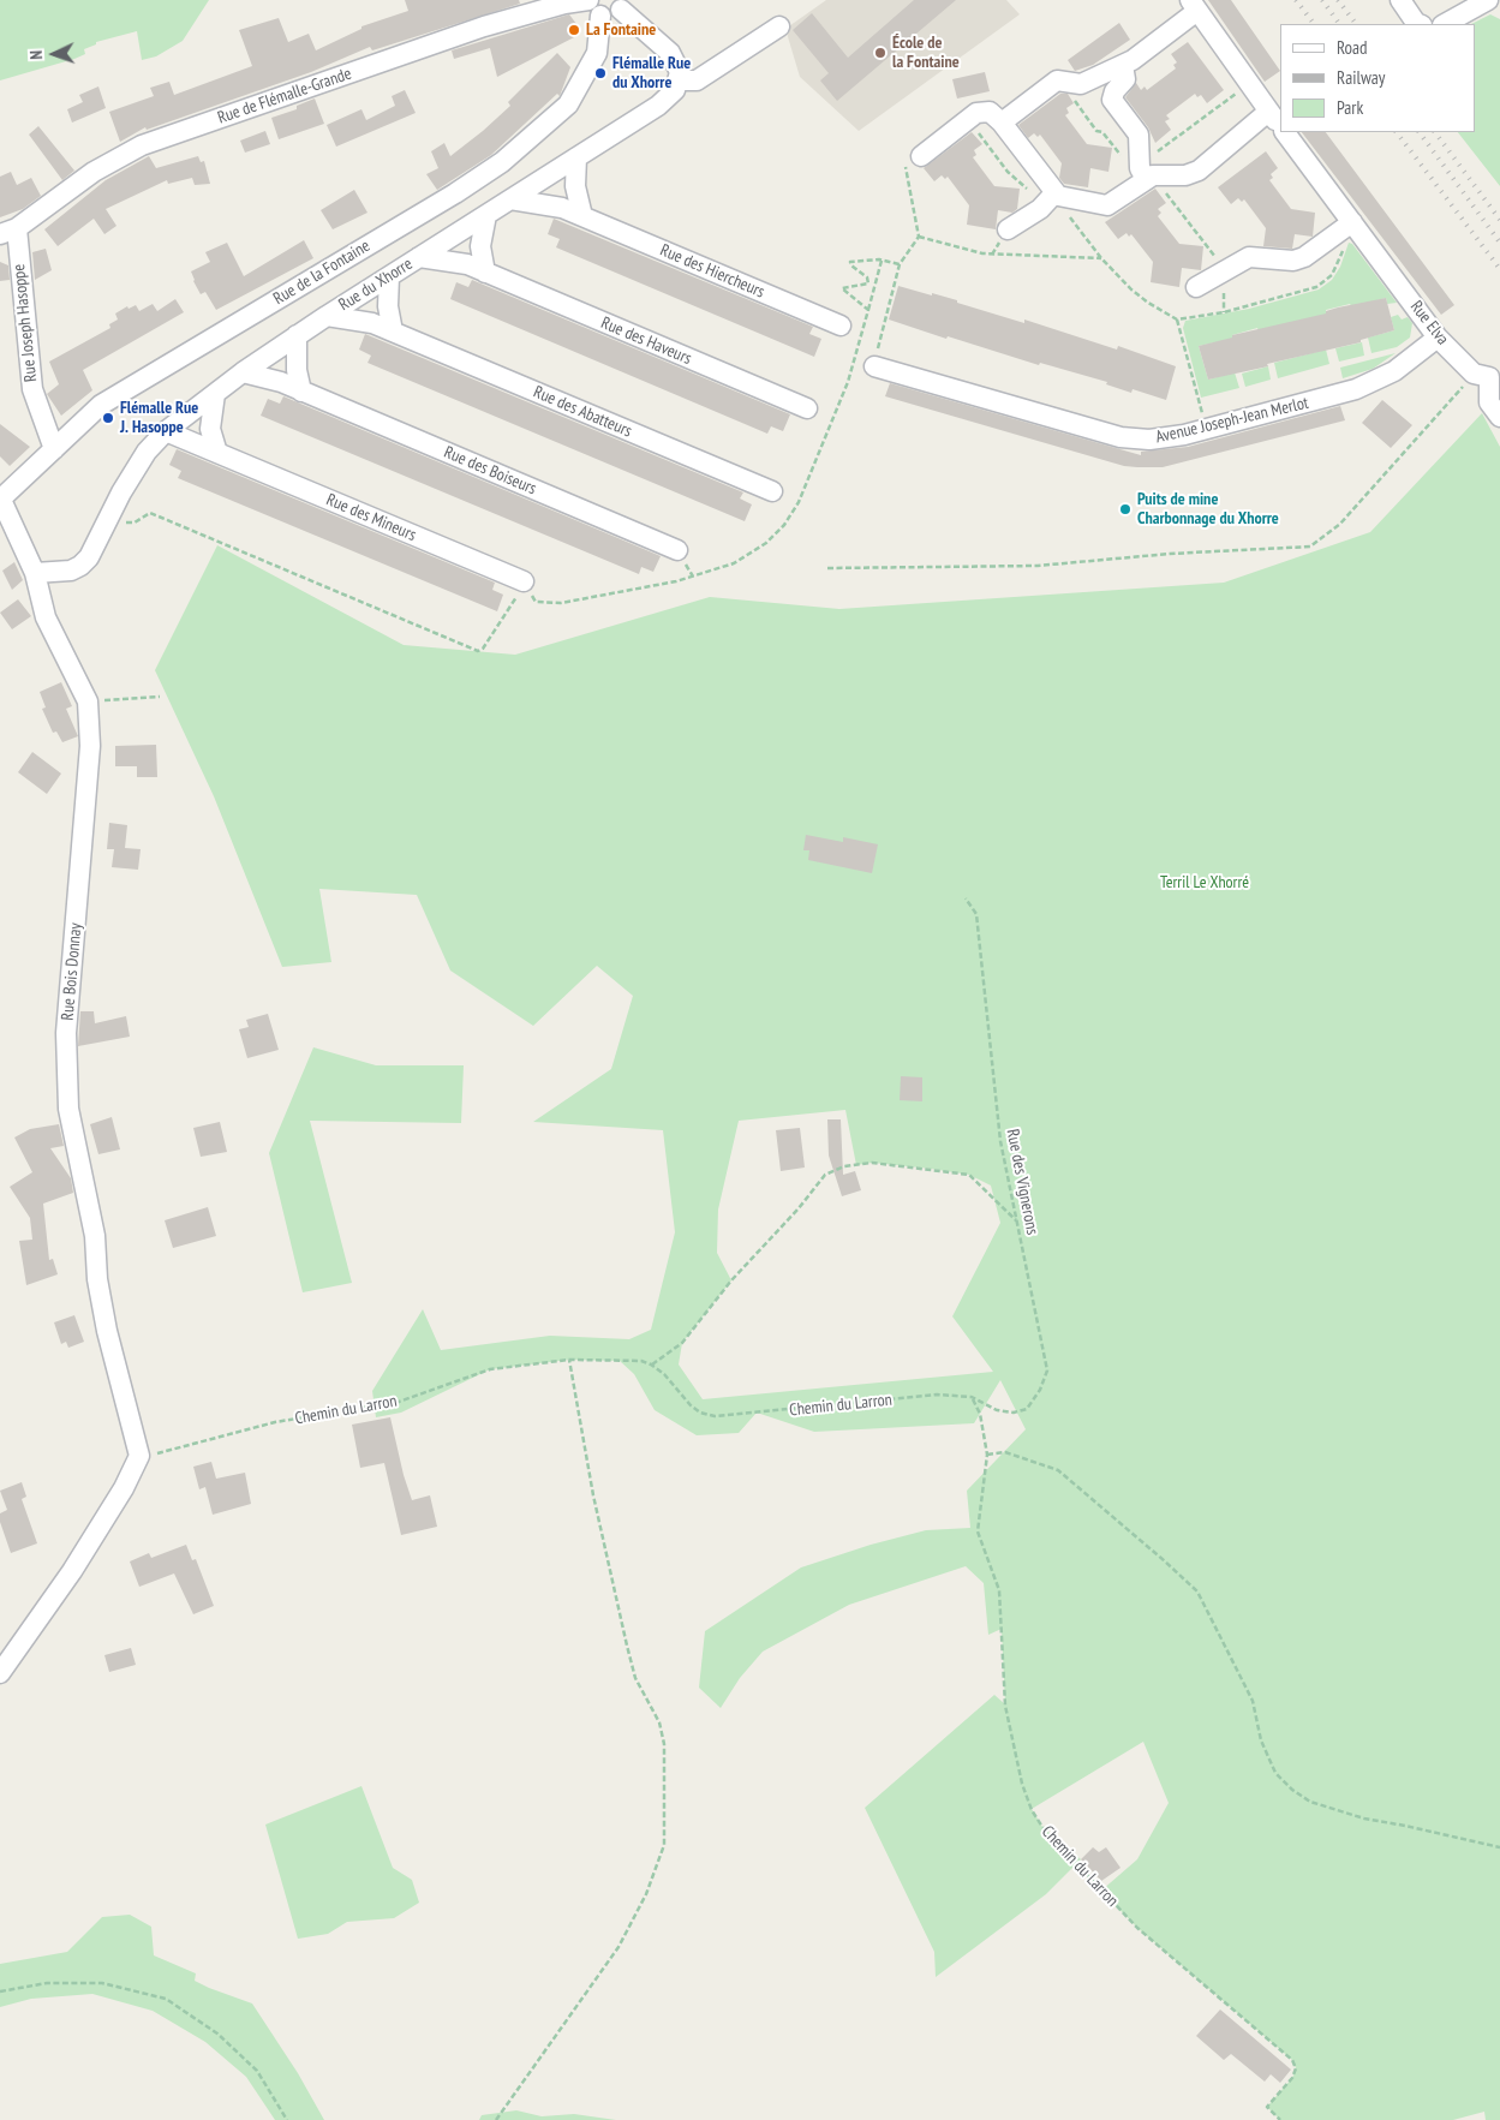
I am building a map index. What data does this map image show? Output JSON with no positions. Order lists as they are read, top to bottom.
{
  "streets": {
    "street": [
      "Rue de Flémalle-Grande",
      "Rue des Hiercheurs",
      "Rue de la Fontaine",
      "Rue du Xhorre",
      "Rue Joseph Hasoppe",
      "Rue Elva",
      "Rue des Haveurs",
      "Rue des Abatteurs",
      "Avenue Joseph-Jean Merlot",
      "Rue des Boiseurs",
      "Rue des Mineurs",
      "Rue Bois Donnay"
    ],
    "path": ["Rue des Vignerons", "Chemin du Larron"]
  },
  "crossings": [
    ["Rue de Flémalle-Grande", "Rue de la Fontaine"],
    ["Rue de Flémalle-Grande", "Rue Joseph Hasoppe"],
    ["Rue des Hiercheurs", "Rue du Xhorre"],
    ["Rue de la Fontaine", "Rue Joseph Hasoppe"],
    ["Rue de la Fontaine", "Rue Bois Donnay"],
    ["Rue du Xhorre", "Rue des Haveurs"],
    ["Rue du Xhorre", "Rue des Abatteurs"],
    ["Rue du Xhorre", "Rue des Boiseurs"],
    ["Rue du Xhorre", "Rue des Mineurs"],
    ["Rue du Xhorre", "Rue Bois Donnay"],
    ["Rue Elva", "Avenue Joseph-Jean Merlot"],
    ["Rue Bois Donnay", "Chemin du Larron"],
    ["Rue des Vignerons", "Chemin du Larron"]
  ],
  "parks": ["Terril Le Xhorré"],
  "places": [
    "La Fontaine",
    "École de la Fontaine",
    "Flémalle Rue du Xhorre",
    "Flémalle Rue J. Hasoppe",
    "Puits de mine Charbonnage du Xhorre"
  ],
  "legend": ["Road", "Railway", "Park"],
  "north": "left"
}
